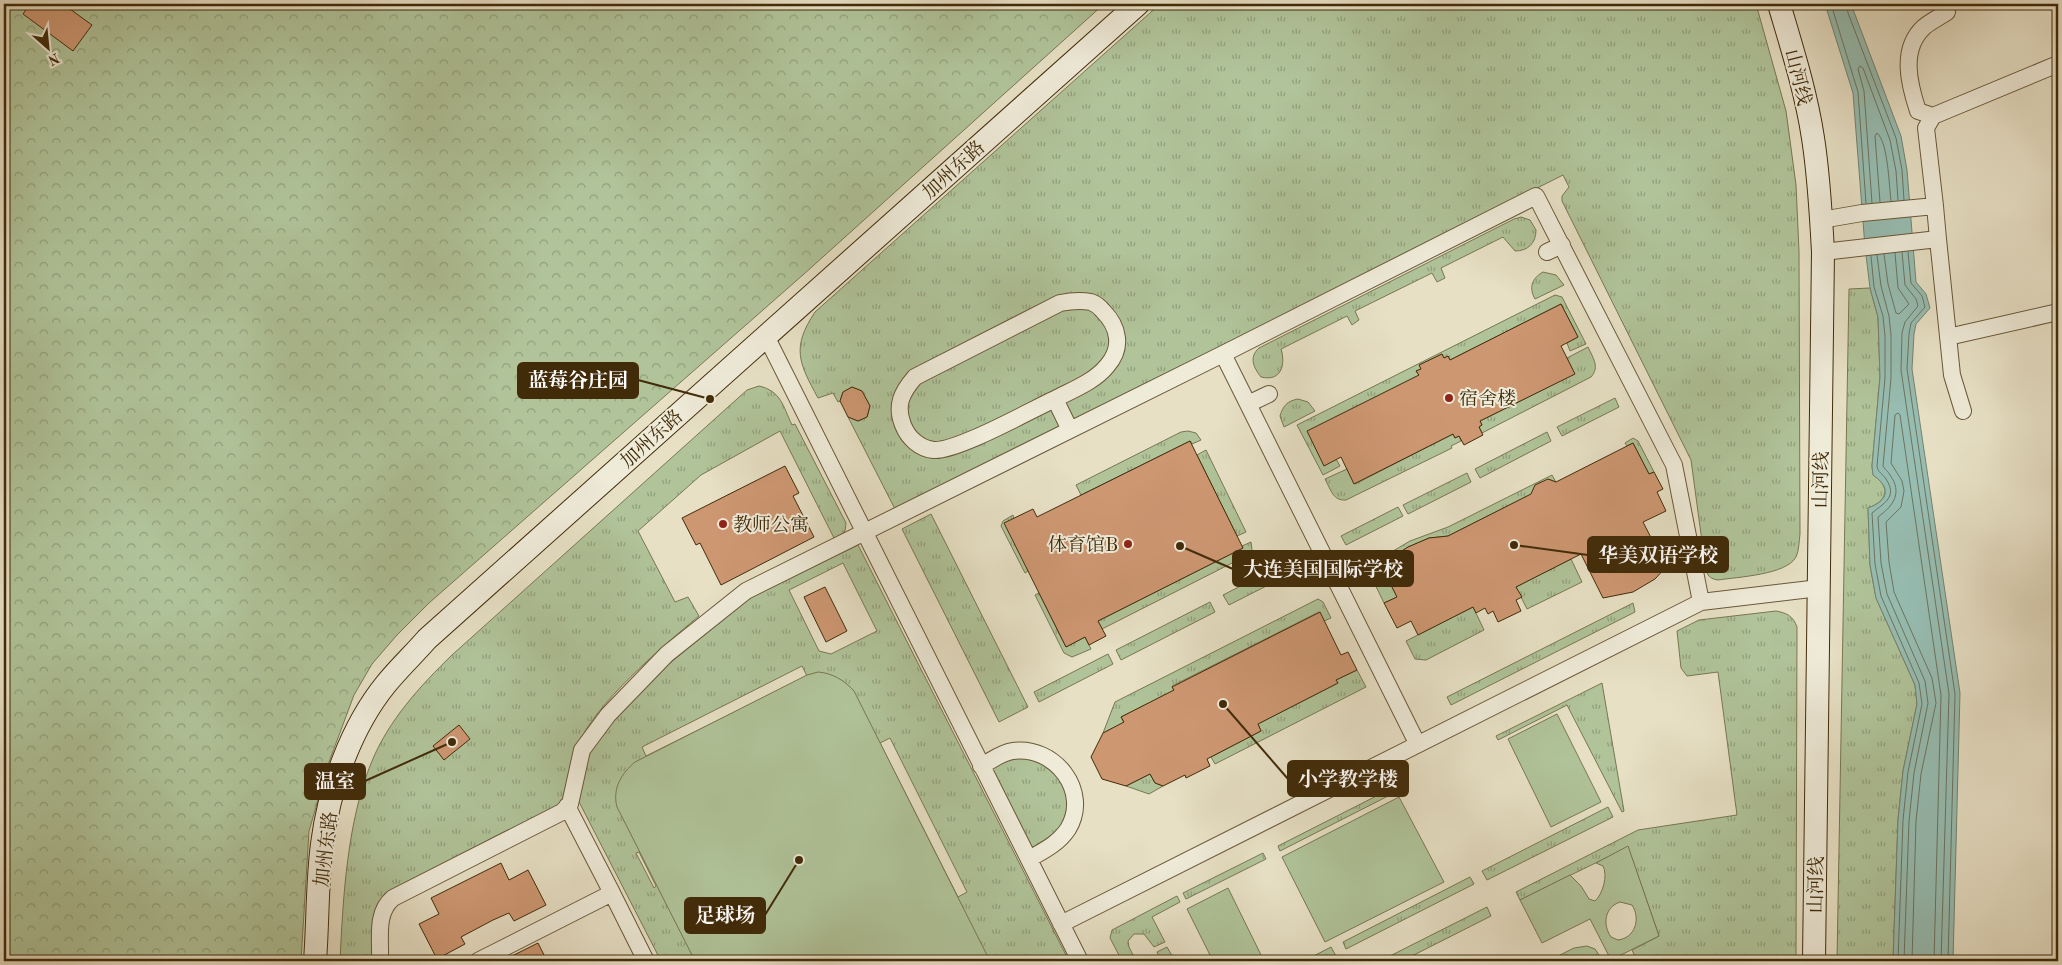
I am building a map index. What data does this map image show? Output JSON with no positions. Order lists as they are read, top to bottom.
{
  "streets": {
    "street": ["山河线", "加州东路"]
  },
  "places": [
    "宿舍楼",
    "蓝莓谷庄园",
    "教师公寓",
    "体育馆B",
    "华美双语学校",
    "大连美国国际学校",
    "小学教学楼",
    "温室",
    "足球场"
  ],
  "north": "bottom right"
}
